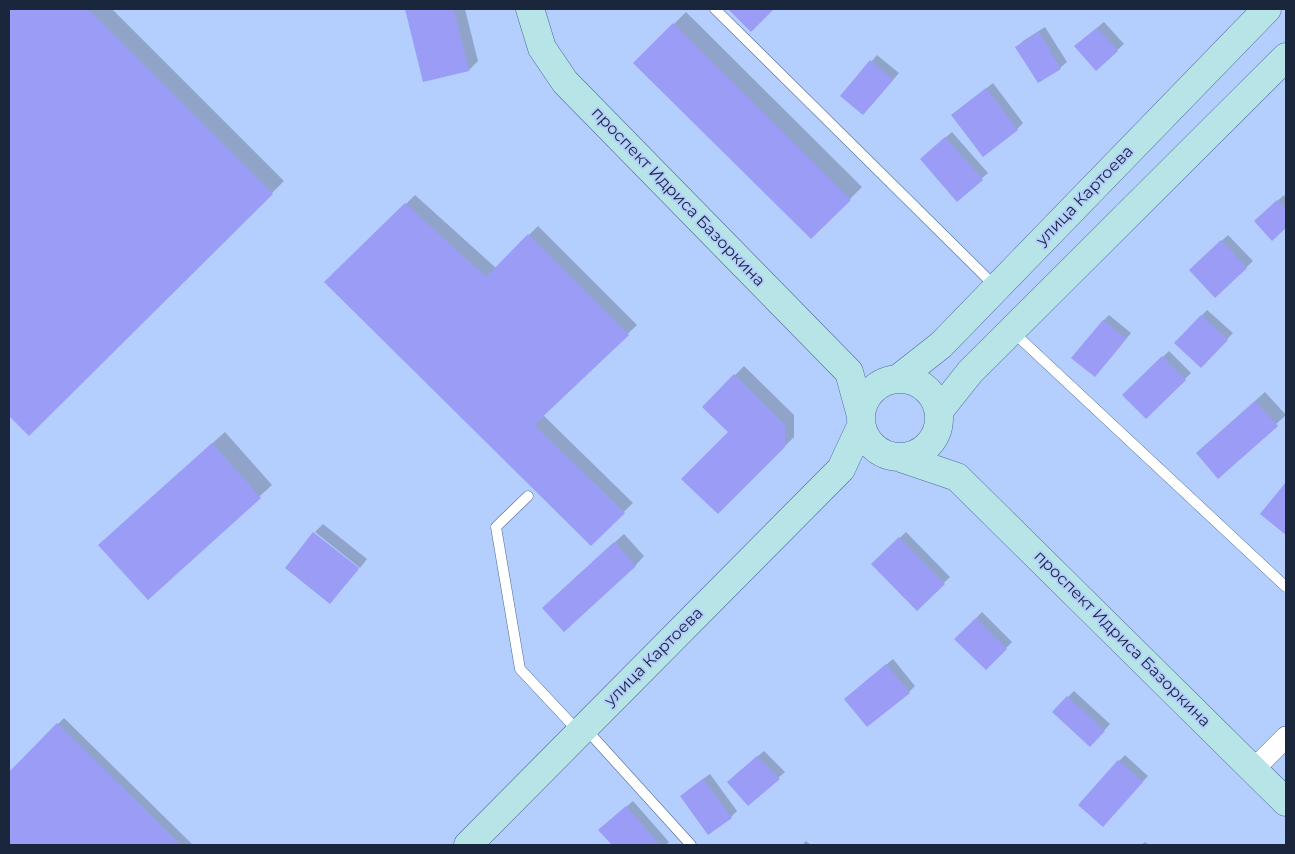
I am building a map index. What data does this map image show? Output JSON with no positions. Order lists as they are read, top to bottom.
{
  "streets": {
    "main road": ["улица Картоева", "проспект Идриса Базоркина"]
  },
  "crossings": [
    ["улица Картоева", "проспект Идриса Базоркина"]
  ]
}
